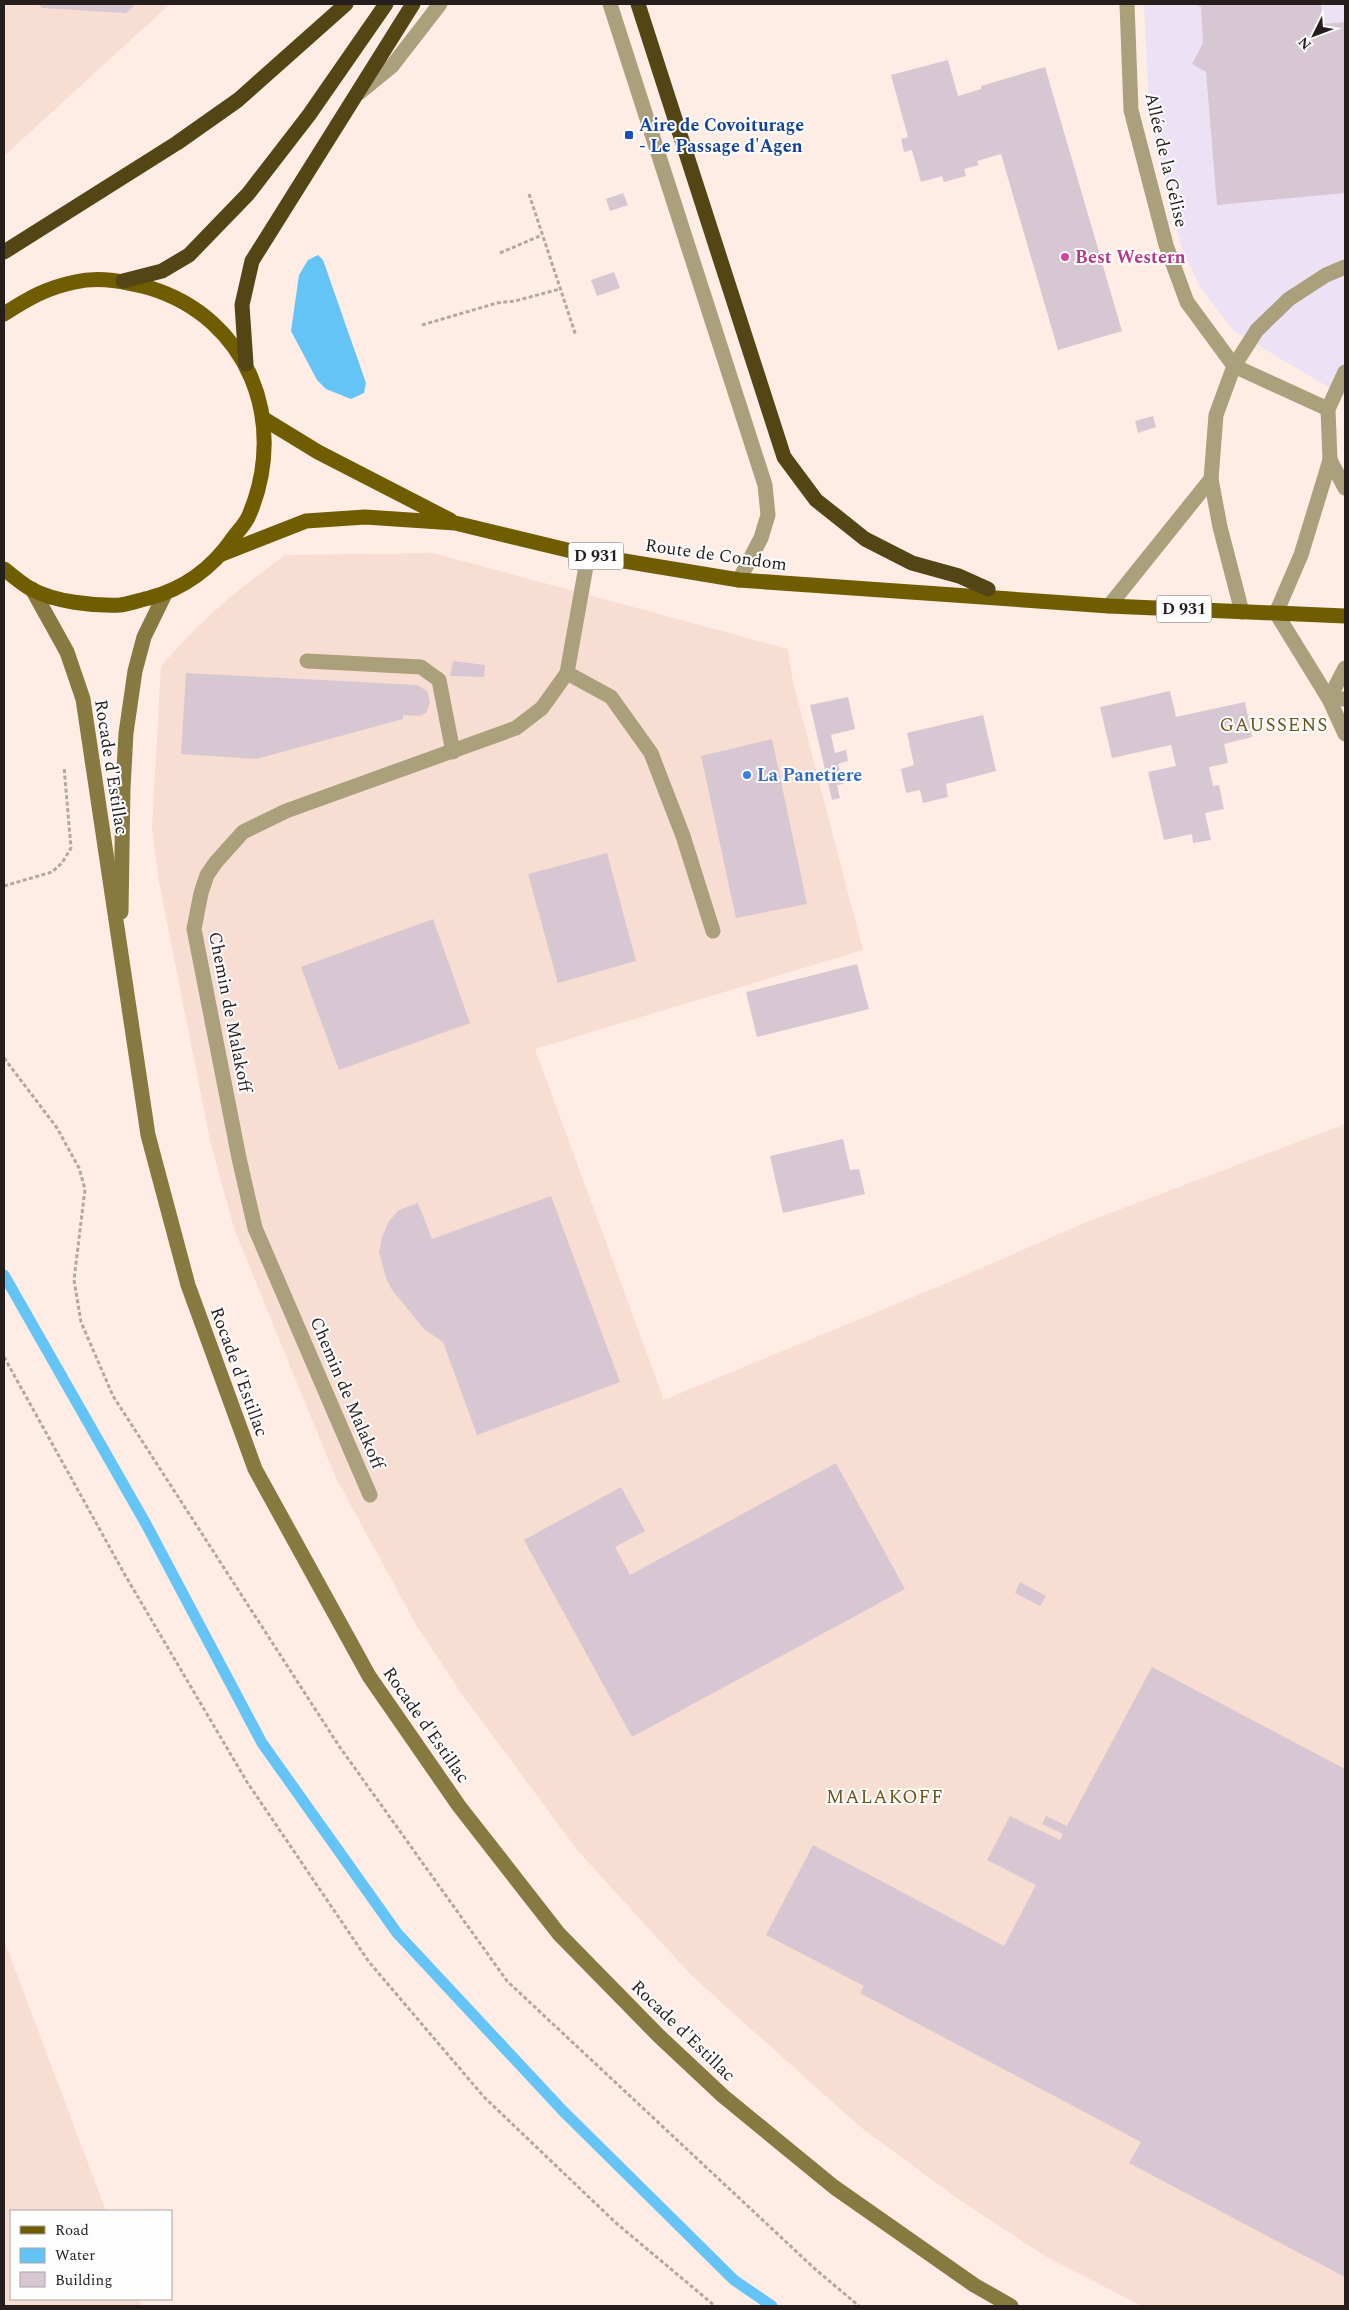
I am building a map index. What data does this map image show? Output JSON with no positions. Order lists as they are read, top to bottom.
{
  "streets": {
    "main road": ["Route de Condom", "D 931"],
    "street": ["Allée de la Gélise", "Rocade d'Estillac", "Chemin de Malakoff"]
  },
  "crossings": [
    ["Route de Condom", "Chemin de Malakoff"]
  ],
  "districts": ["GAUSSENS", "MALAKOFF"],
  "places": {
    "transit": ["Aire de Covoiturage - Le Passage d'Agen"],
    "other": ["Best Western", "La Panetiere"]
  },
  "legend": ["Road", "Water", "Building"],
  "north": "bottom left"
}
